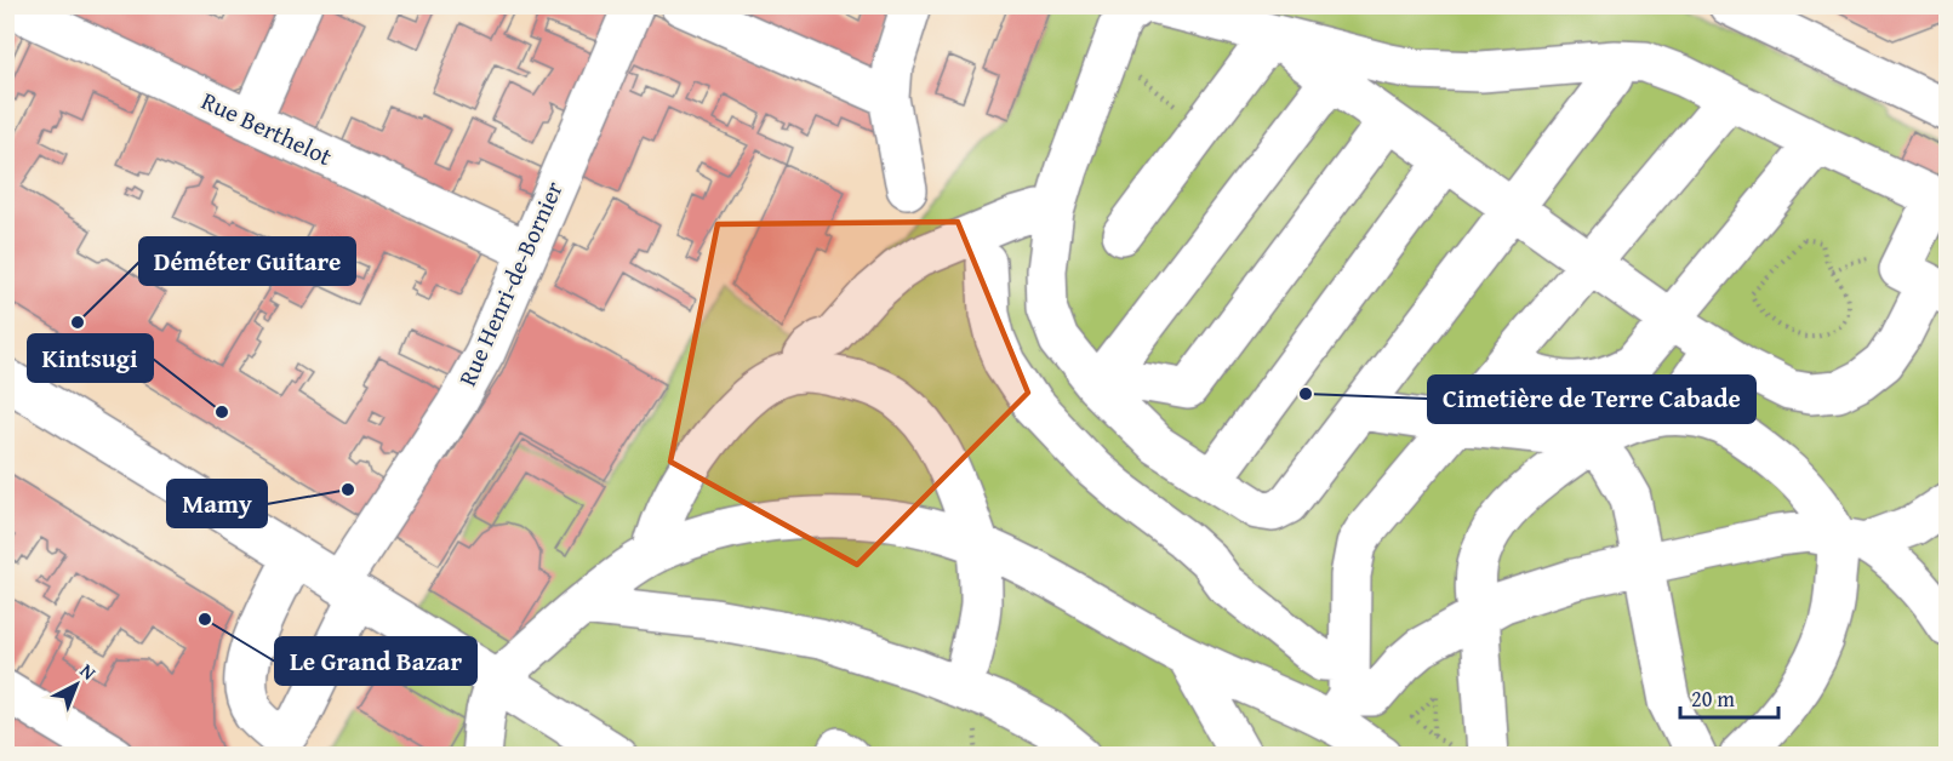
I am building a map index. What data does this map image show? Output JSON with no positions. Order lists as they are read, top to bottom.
{
  "streets": {
    "street": ["Rue Berthelot", "Rue Henri-de-Bornier"]
  },
  "crossings": [
    ["Rue Berthelot", "Rue Henri-de-Bornier"]
  ],
  "places": [
    "Déméter Guitare",
    "Cimetière de Terre Cabade",
    "Kintsugi",
    "Mamy",
    "Le Grand Bazar"
  ],
  "scale_bar": "20 m",
  "north": "top right"
}
